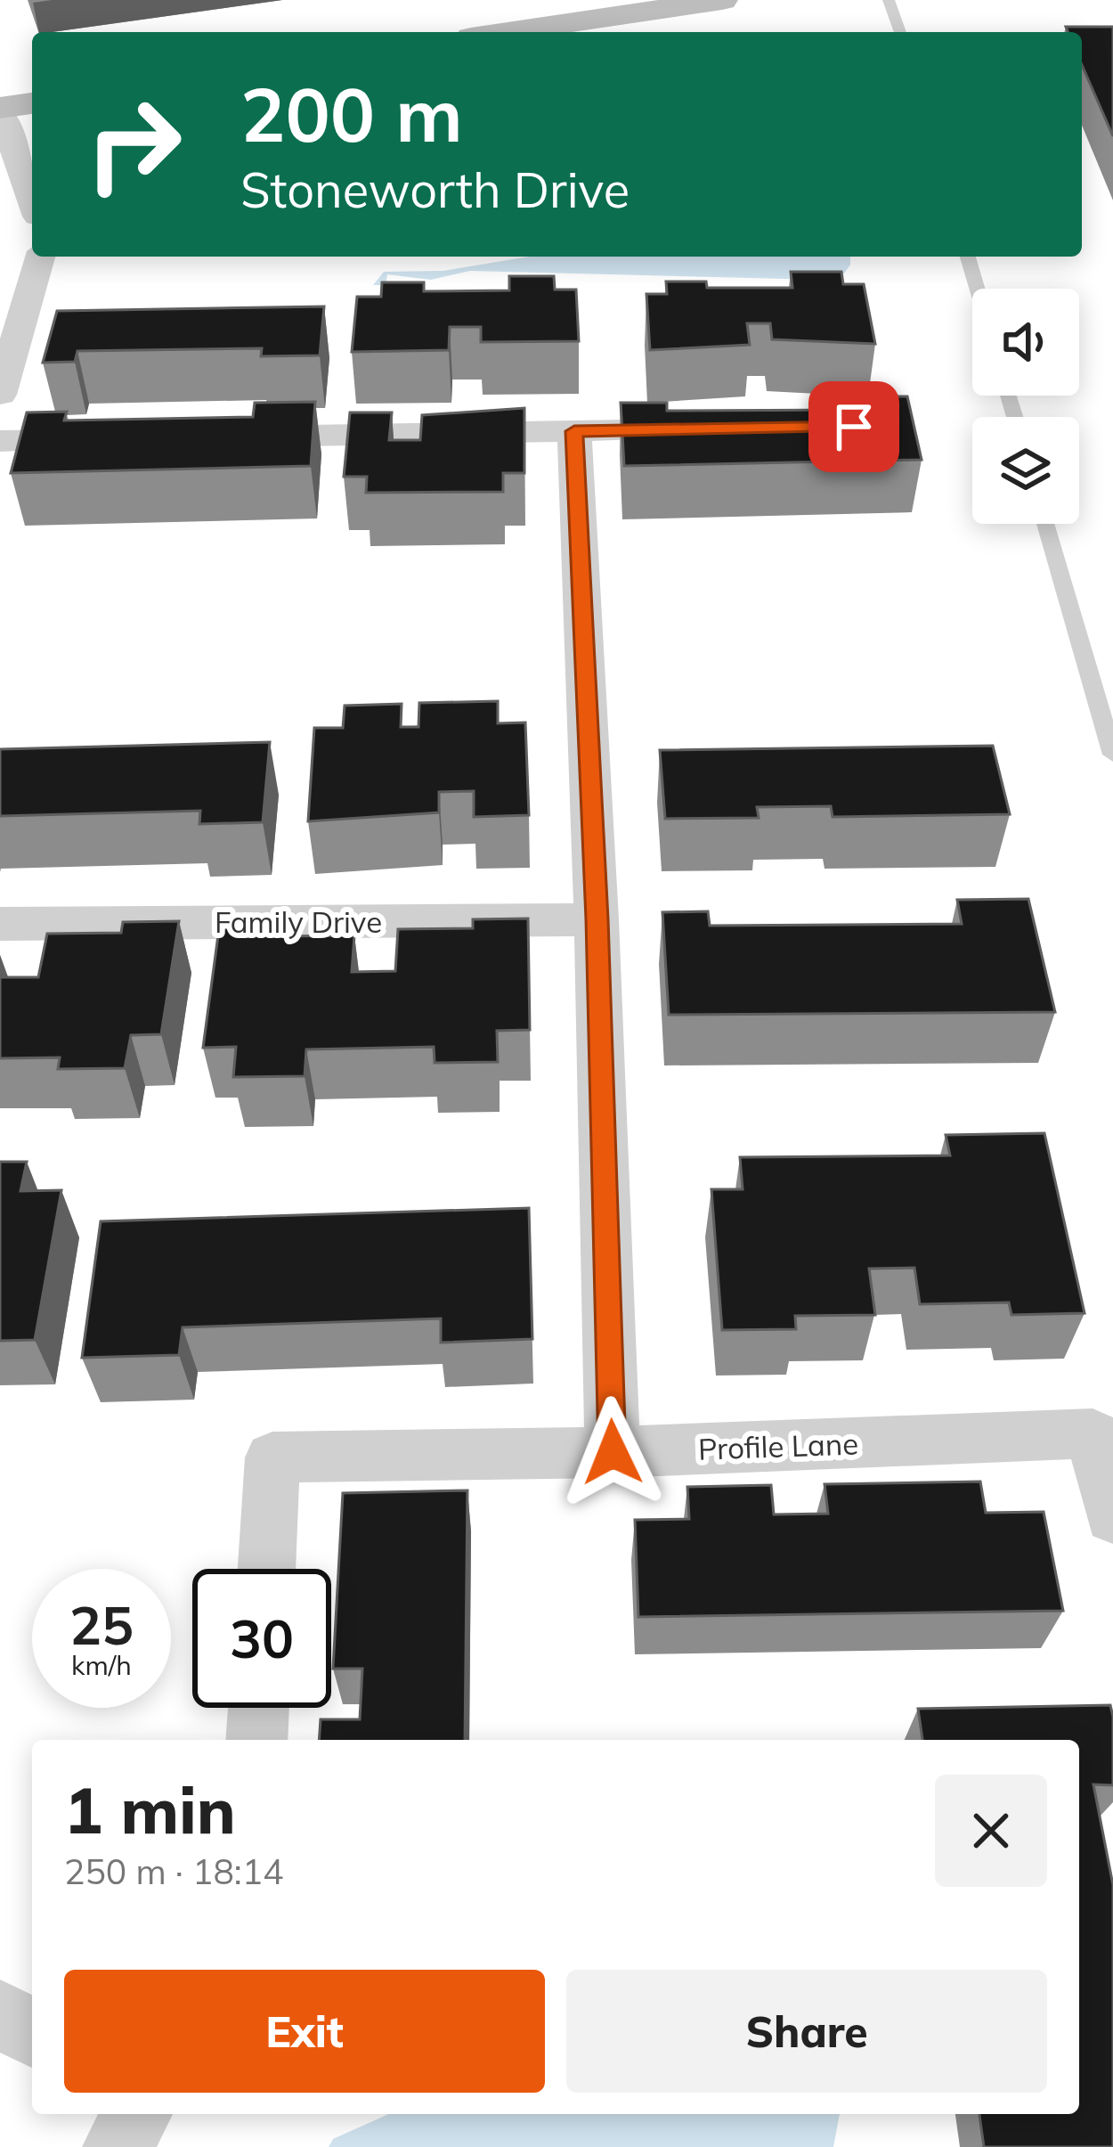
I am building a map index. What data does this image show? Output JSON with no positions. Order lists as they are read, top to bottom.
{
  "streets": {
    "street": ["Family Drive", "Profile Lane"]
  },
  "page": {
    "turn": ["200 m", "Stoneworth Drive"],
    "speed": "25 km/h",
    "limit": "30",
    "heading": ["1 min", "250 m · 18:14"],
    "buttons": ["Exit", "Share"]
  }
}
